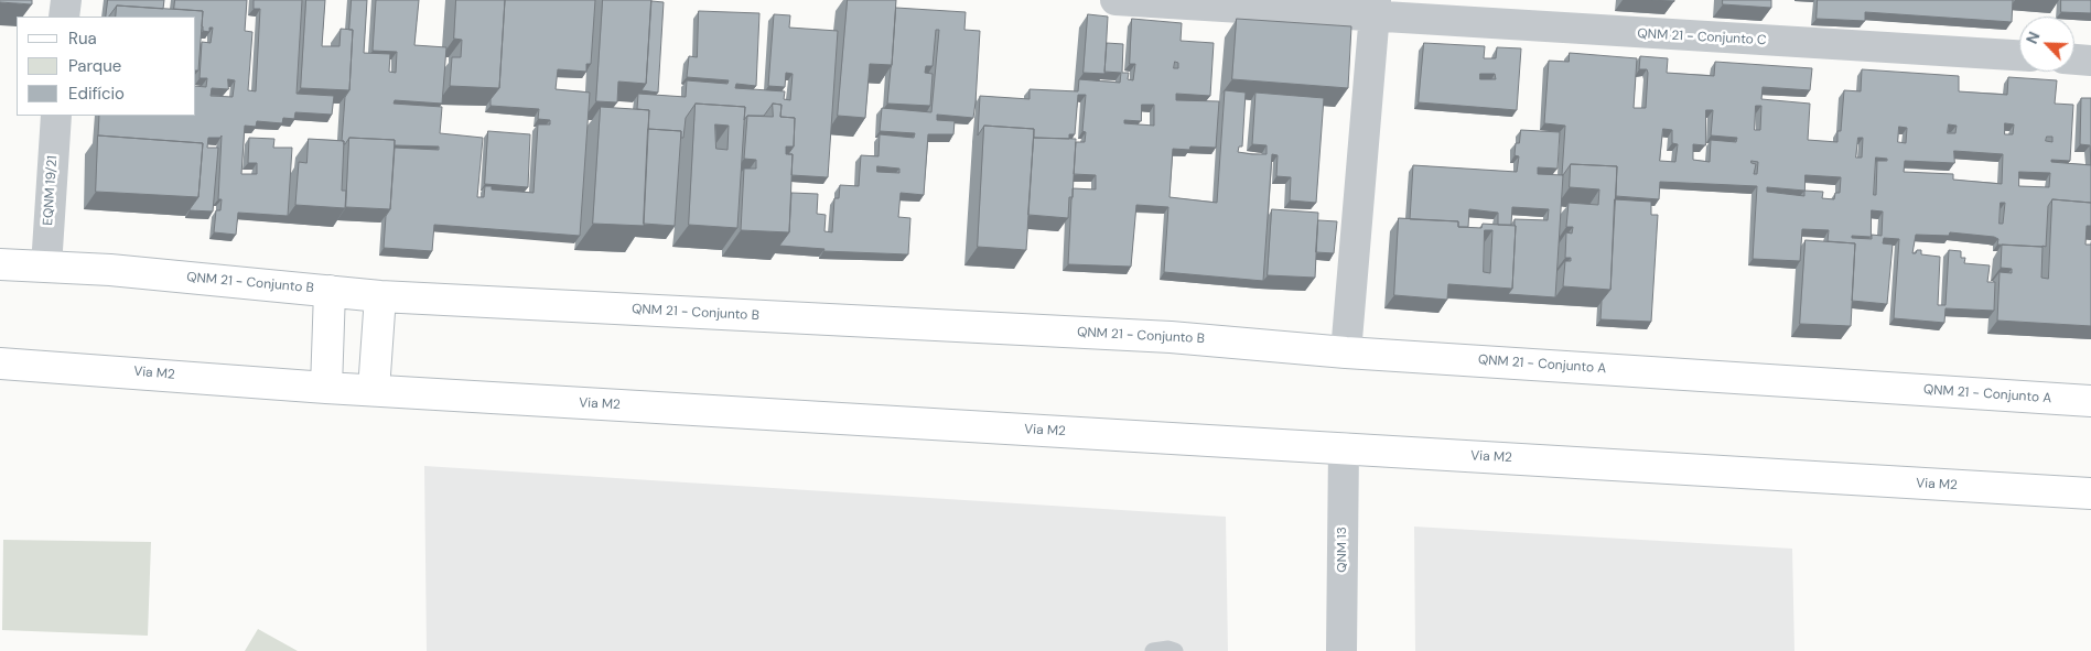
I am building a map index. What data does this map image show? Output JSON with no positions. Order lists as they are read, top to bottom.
{
  "streets": {
    "main road": ["QNM 21 - Conjunto B", "QNM 21 - Conjunto A", "Via M2"],
    "street": ["QNM 21 - Conjunto C", "EQNM 19/21", "QNM 13"]
  },
  "crossings": [
    ["EQNM 19/21", "QNM 21 - Conjunto B"],
    ["QNM 21 - Conjunto B", "QNM 21 - Conjunto A"],
    ["Via M2", "QNM 13"]
  ],
  "legend": ["Rua", "Parque", "Edifício"],
  "north": "top left"
}
